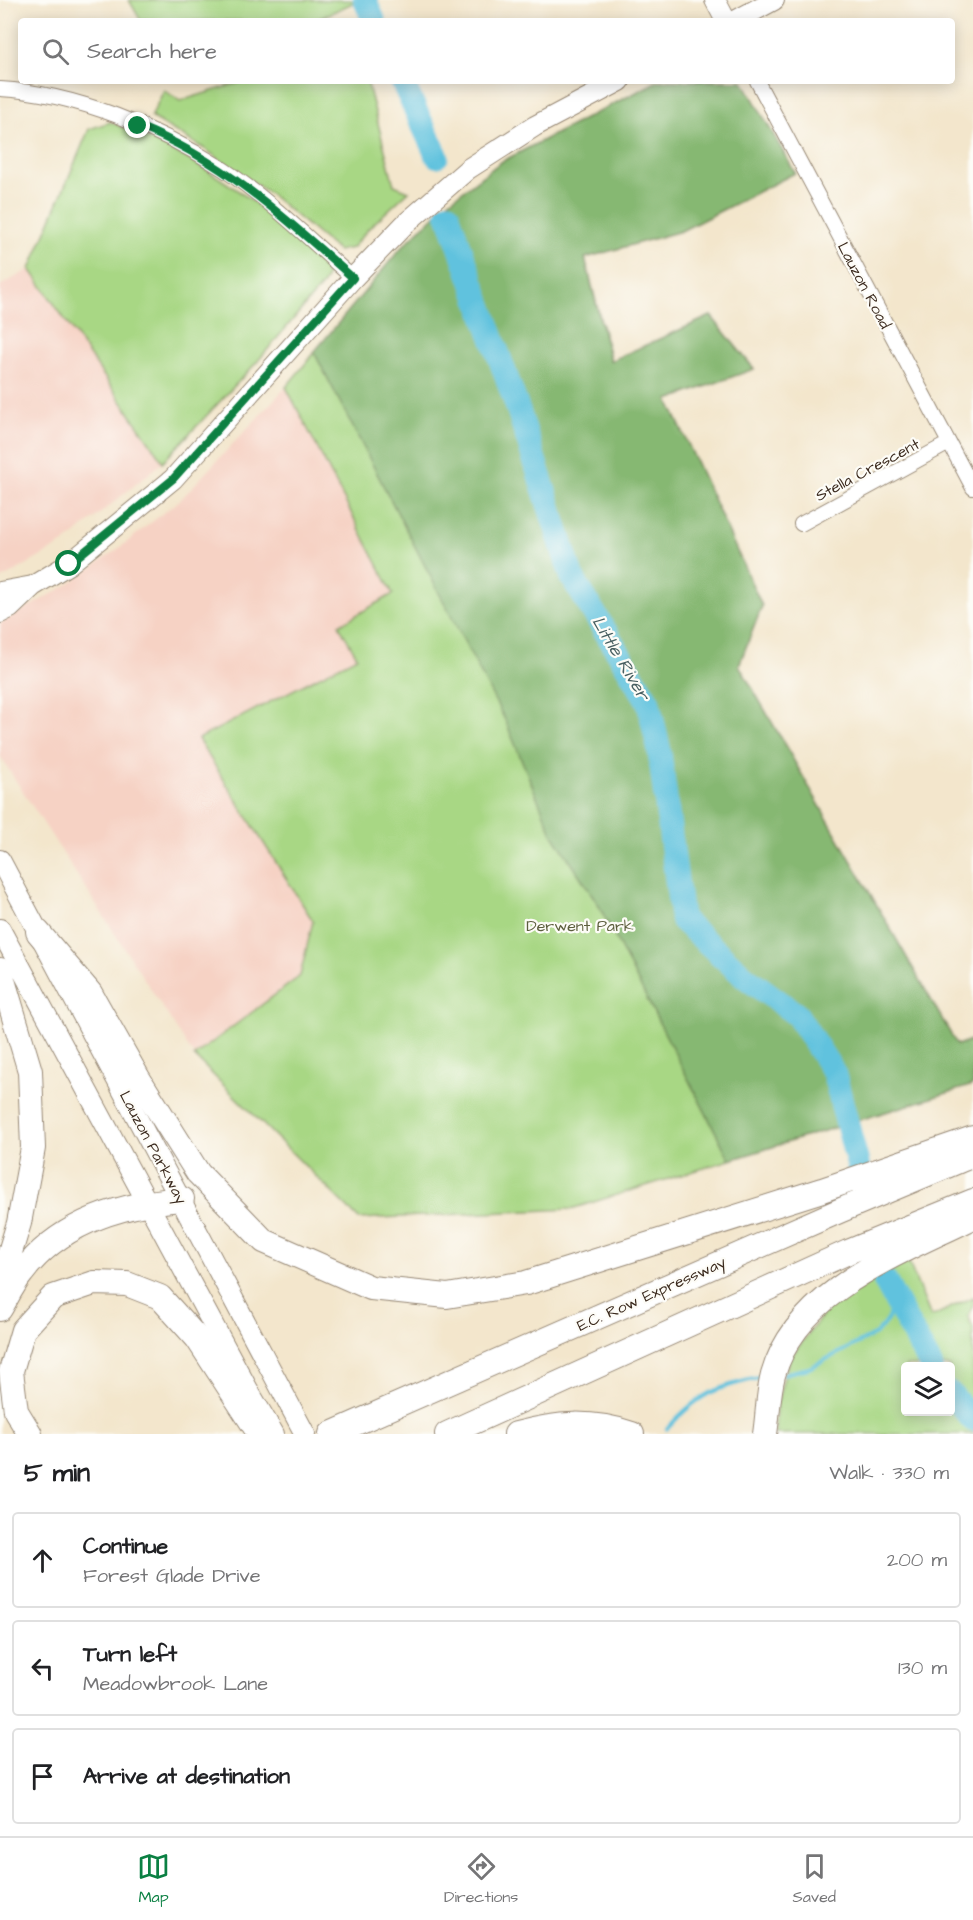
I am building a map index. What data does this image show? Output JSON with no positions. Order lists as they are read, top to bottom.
{
  "streets": {
    "highway": ["E.C. Row Expressway"],
    "main road": ["Lauzon Parkway"],
    "street": ["Lauzon Road", "Stella Crescent"]
  },
  "crossings": [
    ["Lauzon Road", "Stella Crescent"]
  ],
  "water": ["Little River"],
  "parks": ["Derwent Park"],
  "page": {
    "search": "Search here",
    "heading": ["5 min", "Walk · 330 m"],
    "list": [
      ["Continue", "Forest Glade Drive", "200 m"],
      ["Turn left", "Meadowbrook Lane", "130 m"],
      "Arrive at destination"
    ],
    "nav": ["Map", "Directions", "Saved"]
  }
}
